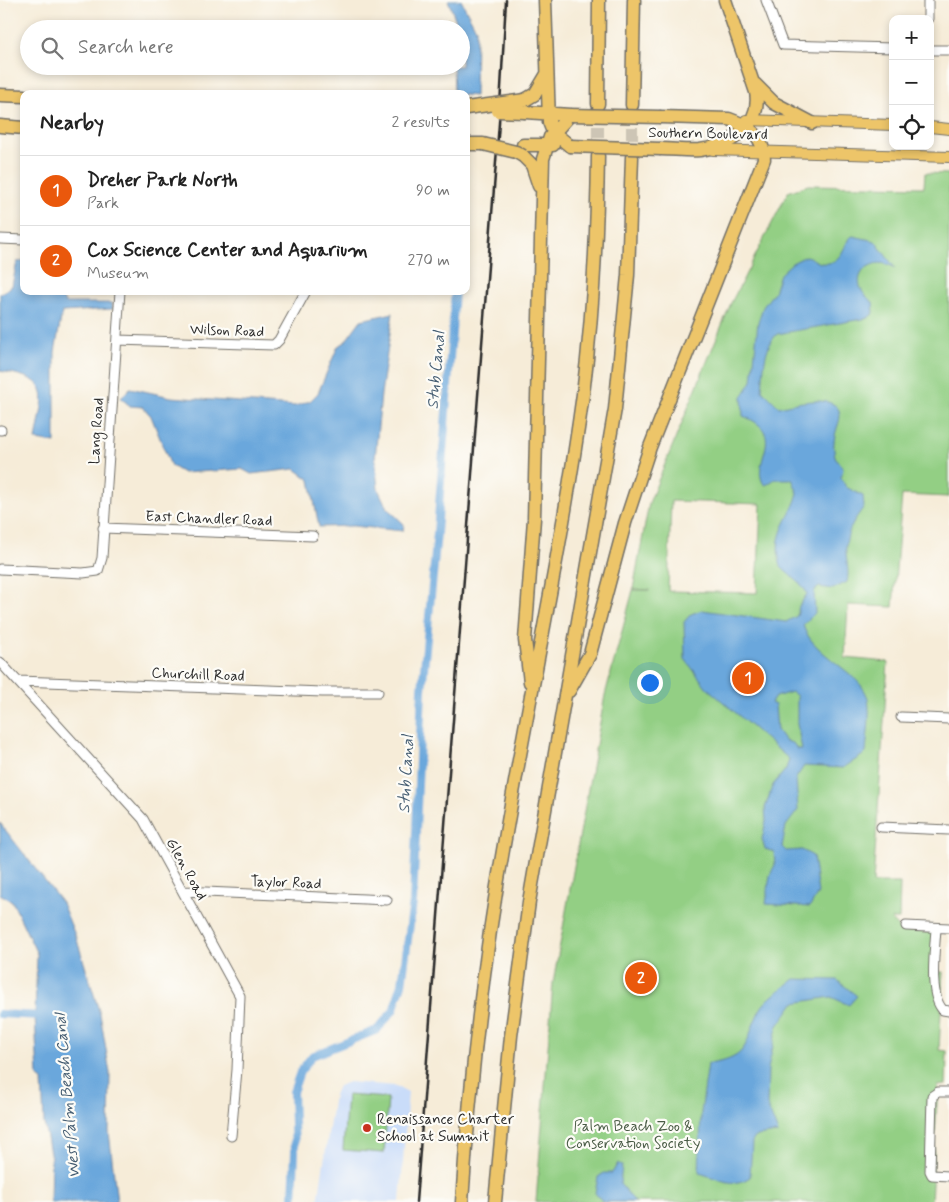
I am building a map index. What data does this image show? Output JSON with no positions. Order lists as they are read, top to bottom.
{
  "streets": {
    "highway": ["Southern Boulevard"],
    "street": [
      "Wilson Road",
      "Lang Road",
      "East Chandler Road",
      "Churchill Road",
      "Glen Road",
      "Taylor Road"
    ]
  },
  "crossings": [
    ["Wilson Road", "Lang Road"],
    ["Lang Road", "East Chandler Road"],
    ["Churchill Road", "Glen Road"],
    ["Glen Road", "Taylor Road"]
  ],
  "water": ["Stub Canal", "West Palm Beach Canal"],
  "parks": ["Palm Beach Zoo & Conservation Society"],
  "places": ["Renaissance Charter School at Summit"],
  "page": {
    "map_buttons": ["+", "−"],
    "search": "Search here",
    "heading": ["Nearby", "2 results"],
    "list": [
      {
        "mark": "1",
        "name": "Dreher Park North",
        "note": "Park",
        "value": "90 m"
      },
      {
        "mark": "2",
        "name": "Cox Science Center and Aquarium",
        "note": "Museum",
        "value": "270 m"
      }
    ],
    "pins": ["1", "2"]
  }
}
